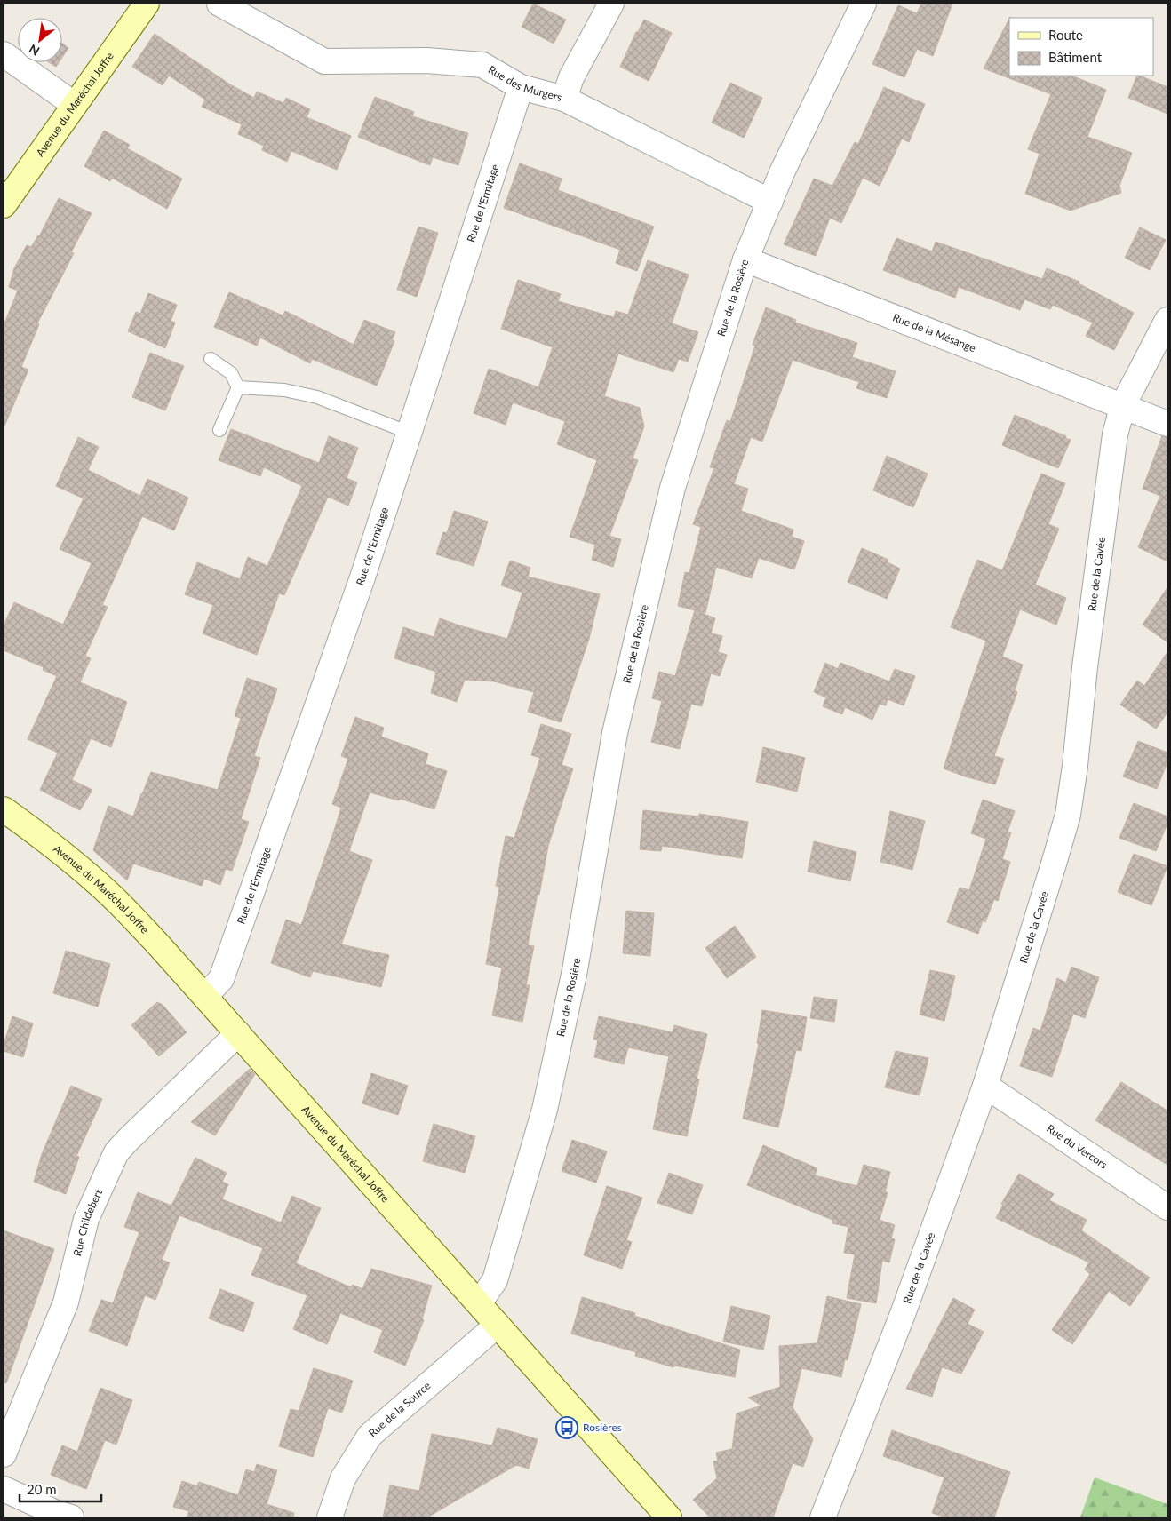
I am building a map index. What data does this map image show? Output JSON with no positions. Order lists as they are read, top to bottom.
{
  "streets": {
    "street": [
      "Rue des Murgers",
      "Avenue du Maréchal Joffre",
      "Rue de l'Ermitage",
      "Rue de la Rosière",
      "Rue de la Mésange",
      "Rue de la Cavée",
      "Rue du Vercors",
      "Rue Childebert",
      "Rue de la Source"
    ]
  },
  "crossings": [
    ["Rue des Murgers", "Rue de l'Ermitage"],
    ["Rue des Murgers", "Rue de la Rosière"],
    ["Avenue du Maréchal Joffre", "Rue de l'Ermitage"],
    ["Avenue du Maréchal Joffre", "Rue de la Rosière"],
    ["Avenue du Maréchal Joffre", "Rue Childebert"],
    ["Avenue du Maréchal Joffre", "Rue de la Source"],
    ["Rue de la Rosière", "Rue de la Mésange"],
    ["Rue de la Mésange", "Rue de la Cavée"],
    ["Rue de la Cavée", "Rue du Vercors"]
  ],
  "places": {
    "bus stop": ["Rosières"]
  },
  "legend": ["Route", "Bâtiment"],
  "scale_bar": "20 m",
  "north": "bottom left"
}
